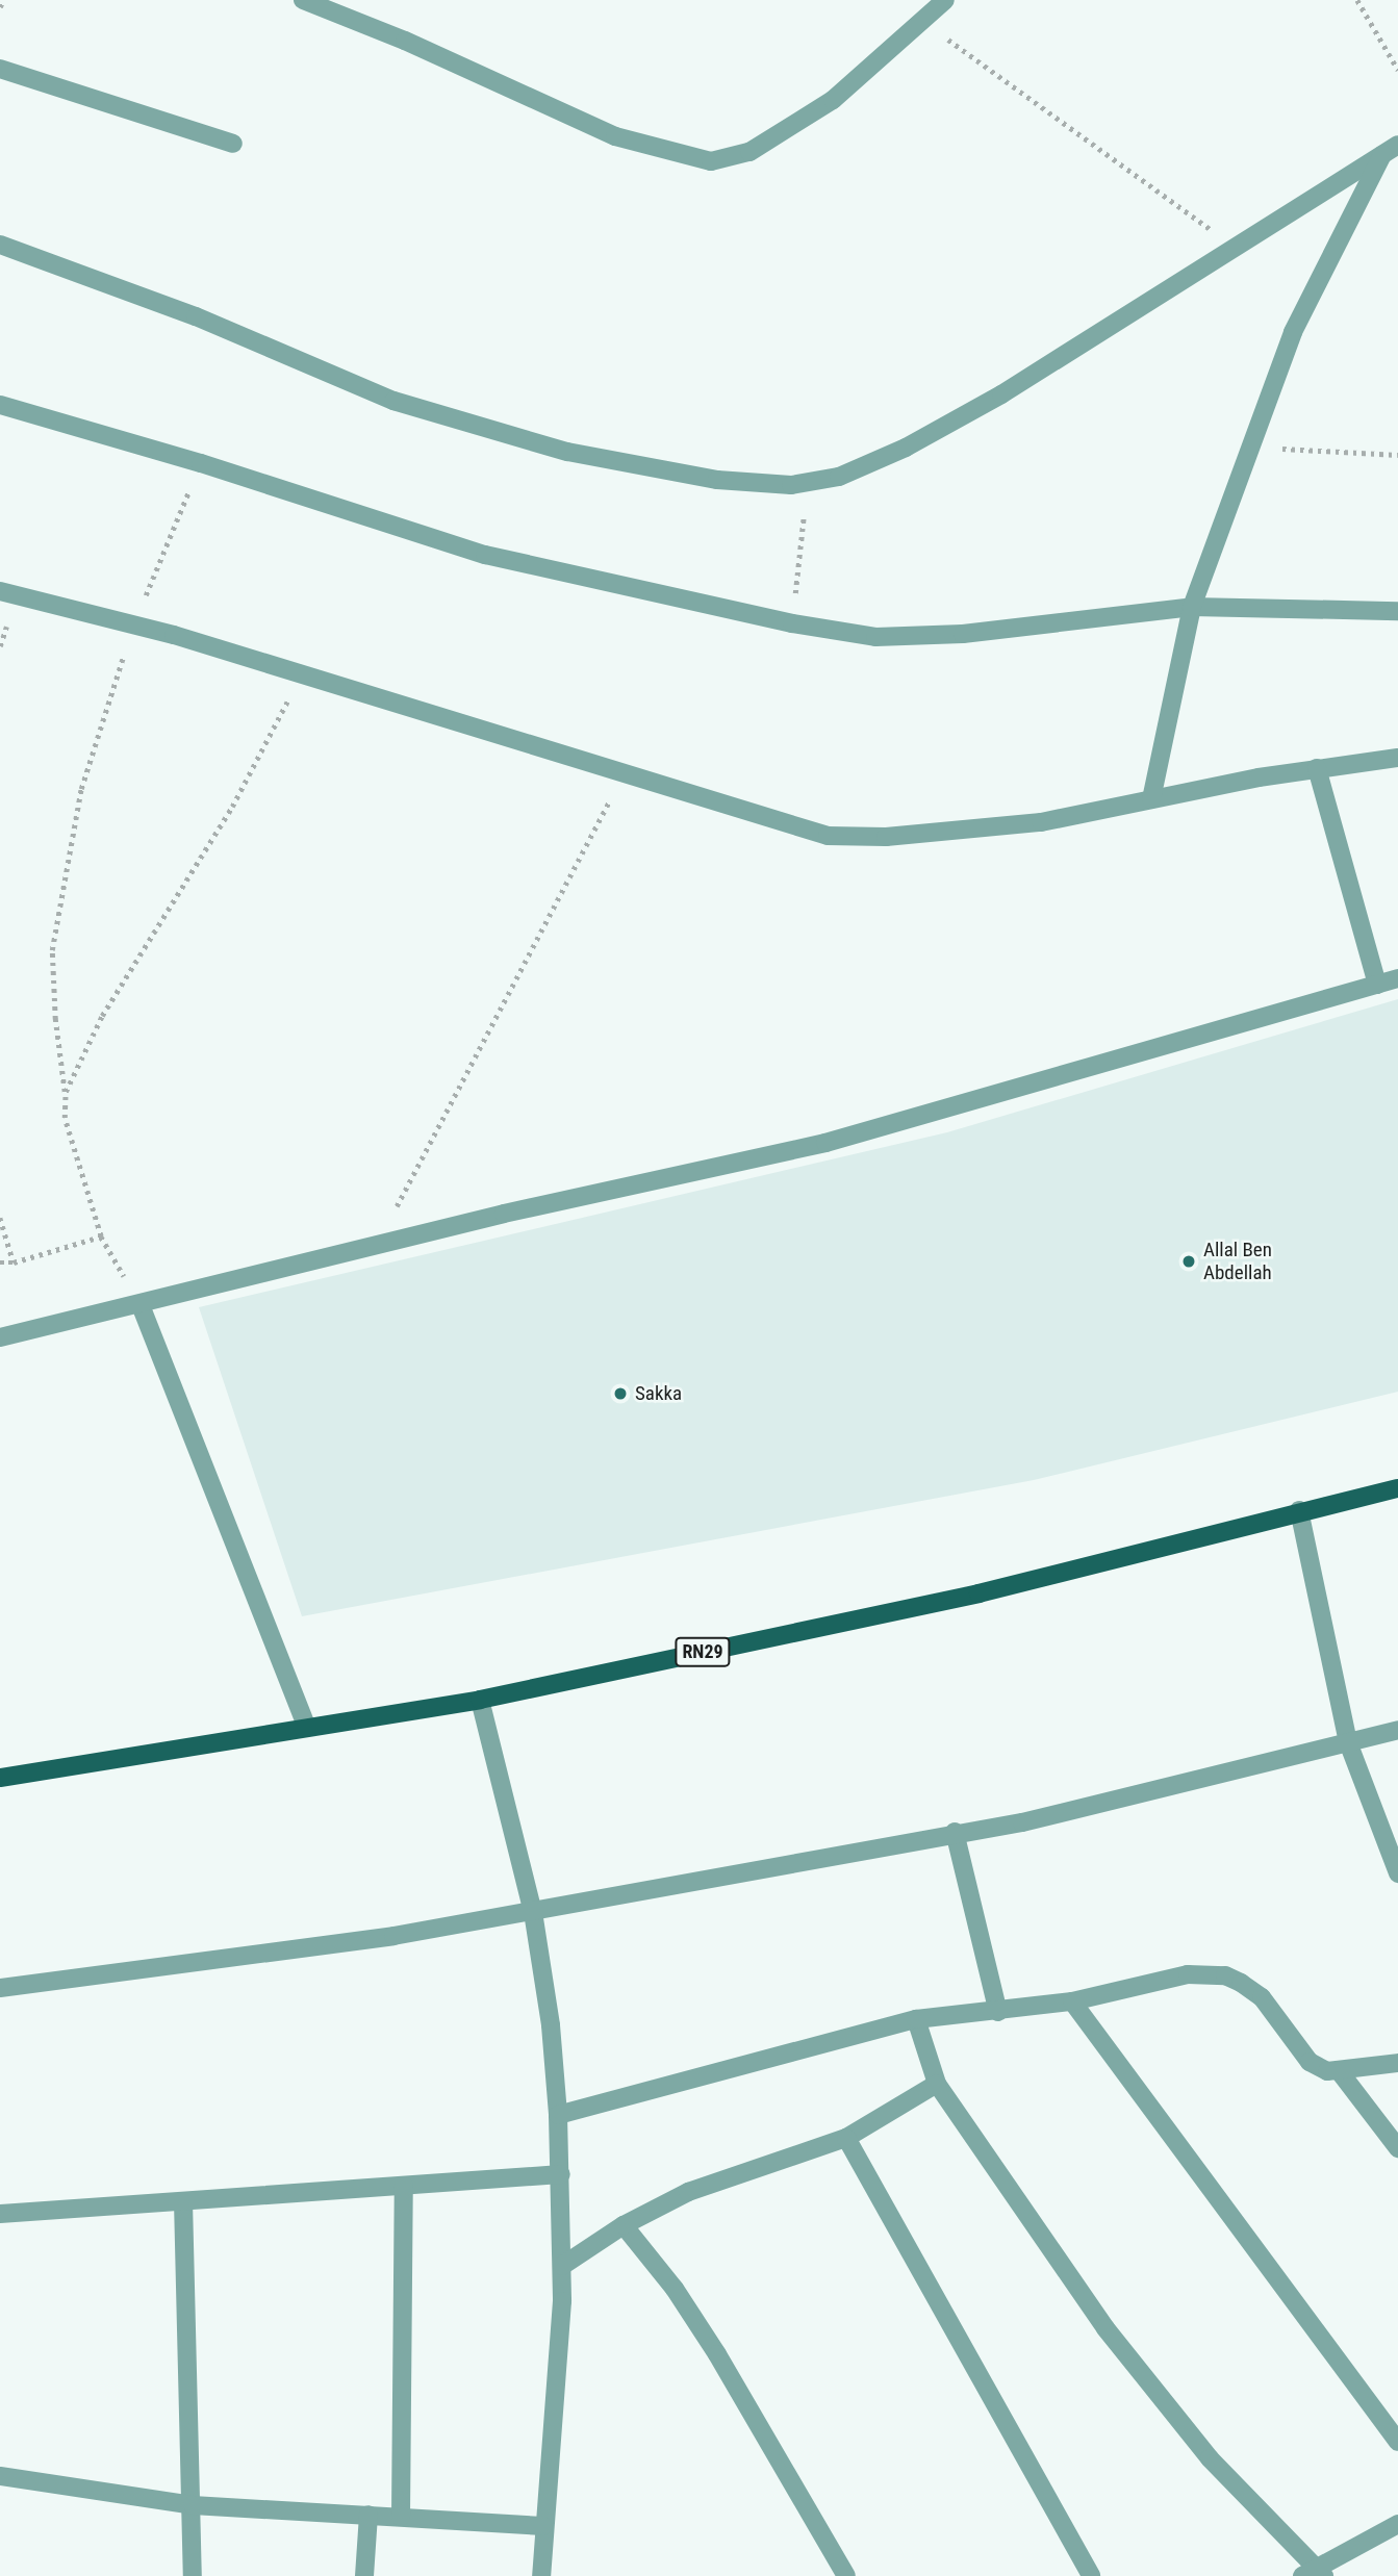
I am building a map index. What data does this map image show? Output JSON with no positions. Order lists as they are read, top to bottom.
{
  "streets": {
    "main road": ["RN29"]
  },
  "places": ["Allal Ben Abdellah", "Sakka"]
}
